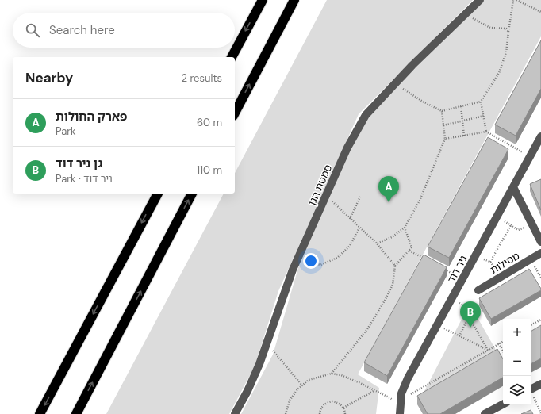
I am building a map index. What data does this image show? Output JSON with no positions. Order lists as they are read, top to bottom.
{
  "streets": {
    "street": ["סמטת הגן", "מסילות", "ניר דוד"]
  },
  "page": {
    "search": "Search here",
    "heading": ["Nearby", "2 results"],
    "list": [
      {
        "mark": "A",
        "name": "פארק החולות",
        "note": "Park",
        "value": "60 m"
      },
      {
        "mark": "B",
        "name": "גן ניר דוד",
        "note": "Park · ניר דוד",
        "value": "110 m"
      }
    ],
    "pins": ["A", "B"],
    "map_buttons": ["+", "−"]
  }
}
